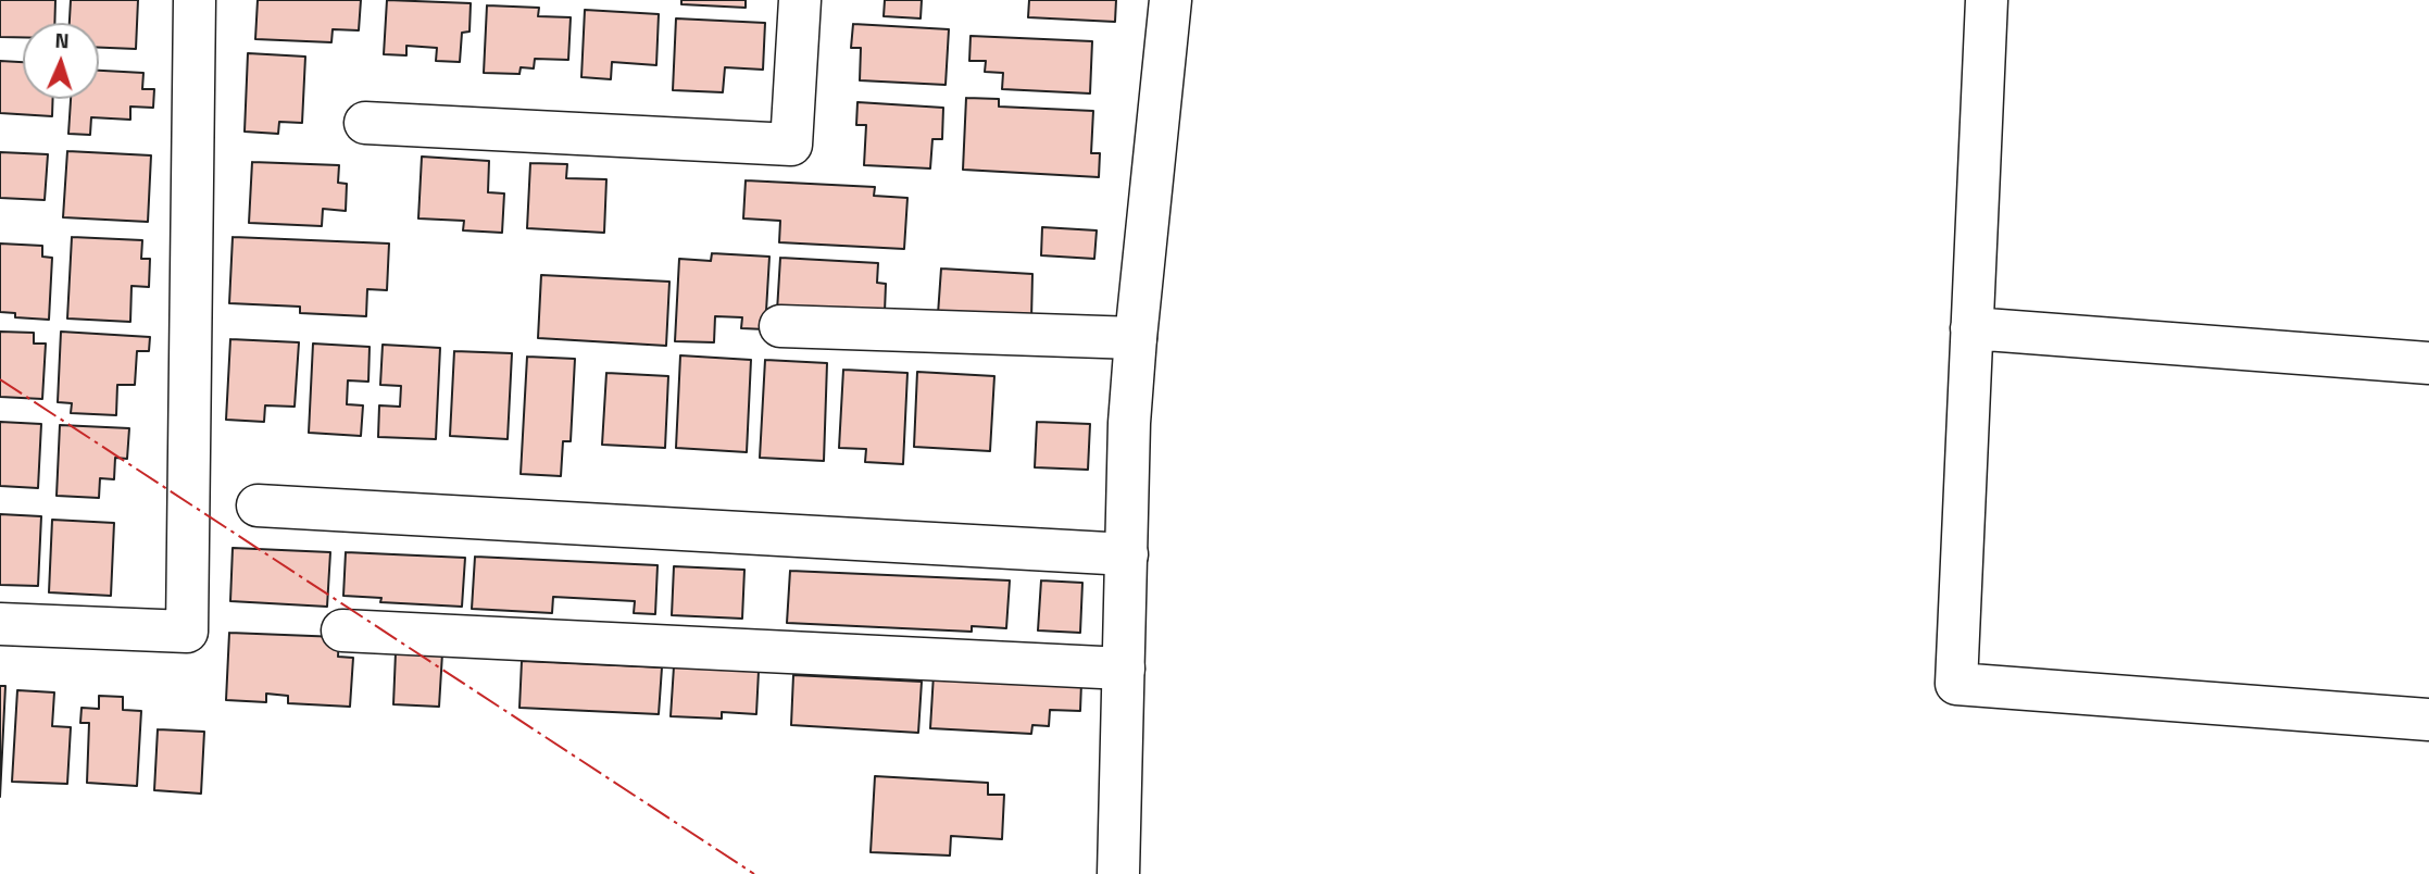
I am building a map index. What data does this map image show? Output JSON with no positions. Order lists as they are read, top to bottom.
{
  "north": "top"
}
